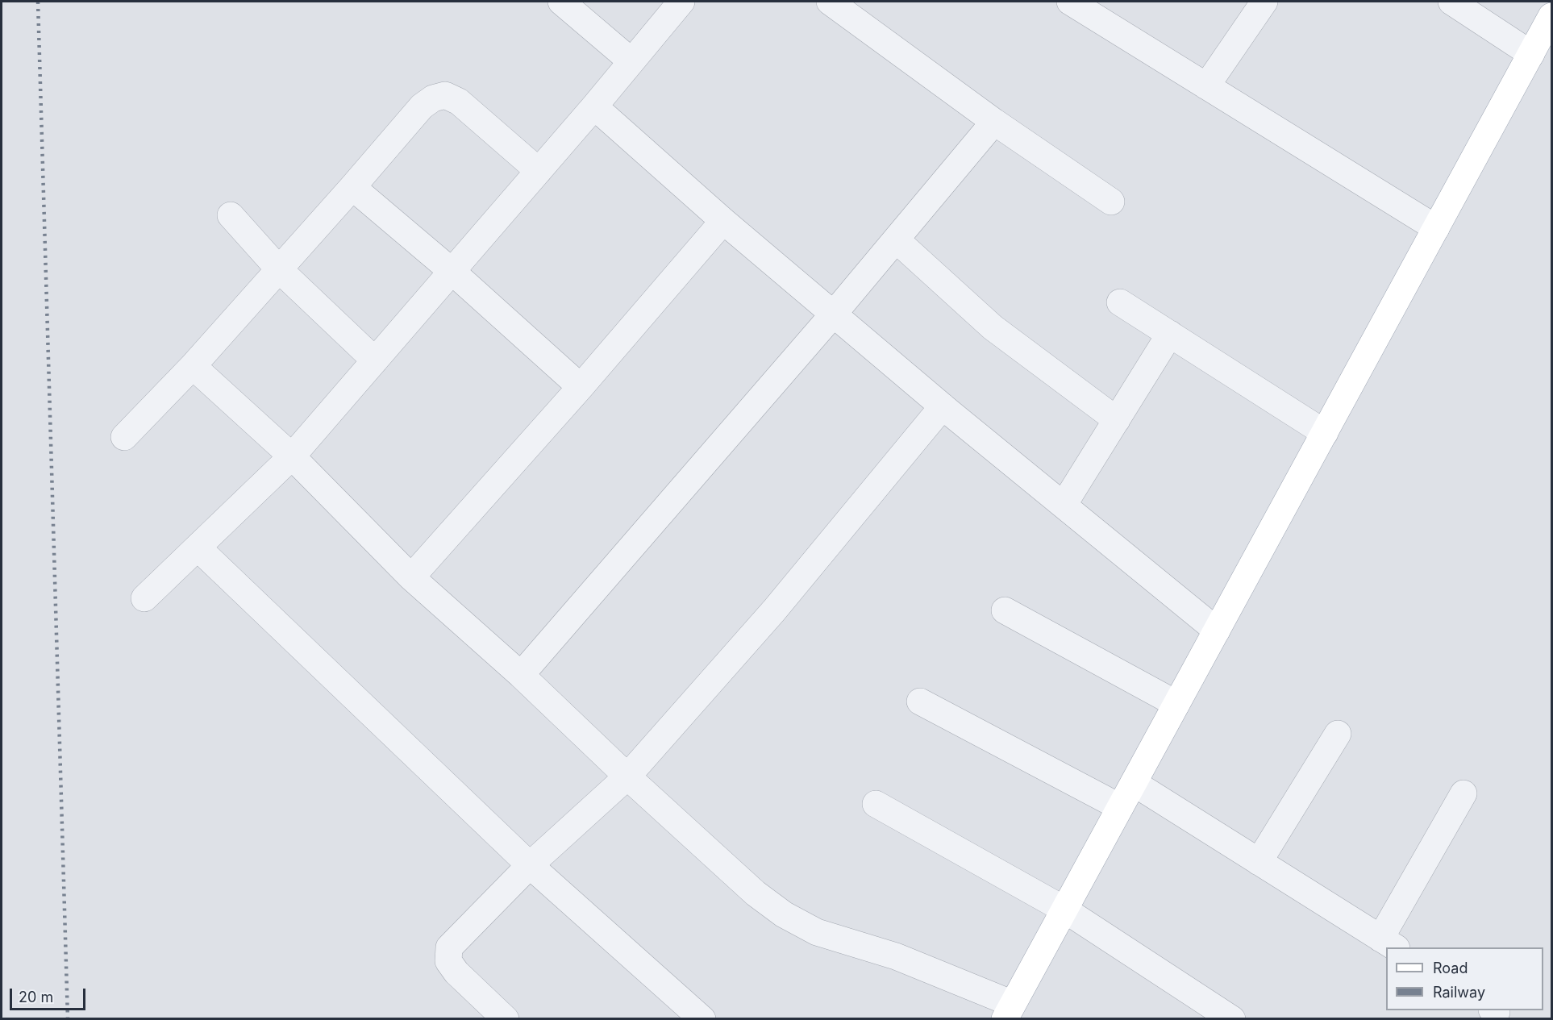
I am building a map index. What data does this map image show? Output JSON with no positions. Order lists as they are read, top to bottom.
{
  "legend": ["Road", "Railway"],
  "scale_bar": "20 m"
}
